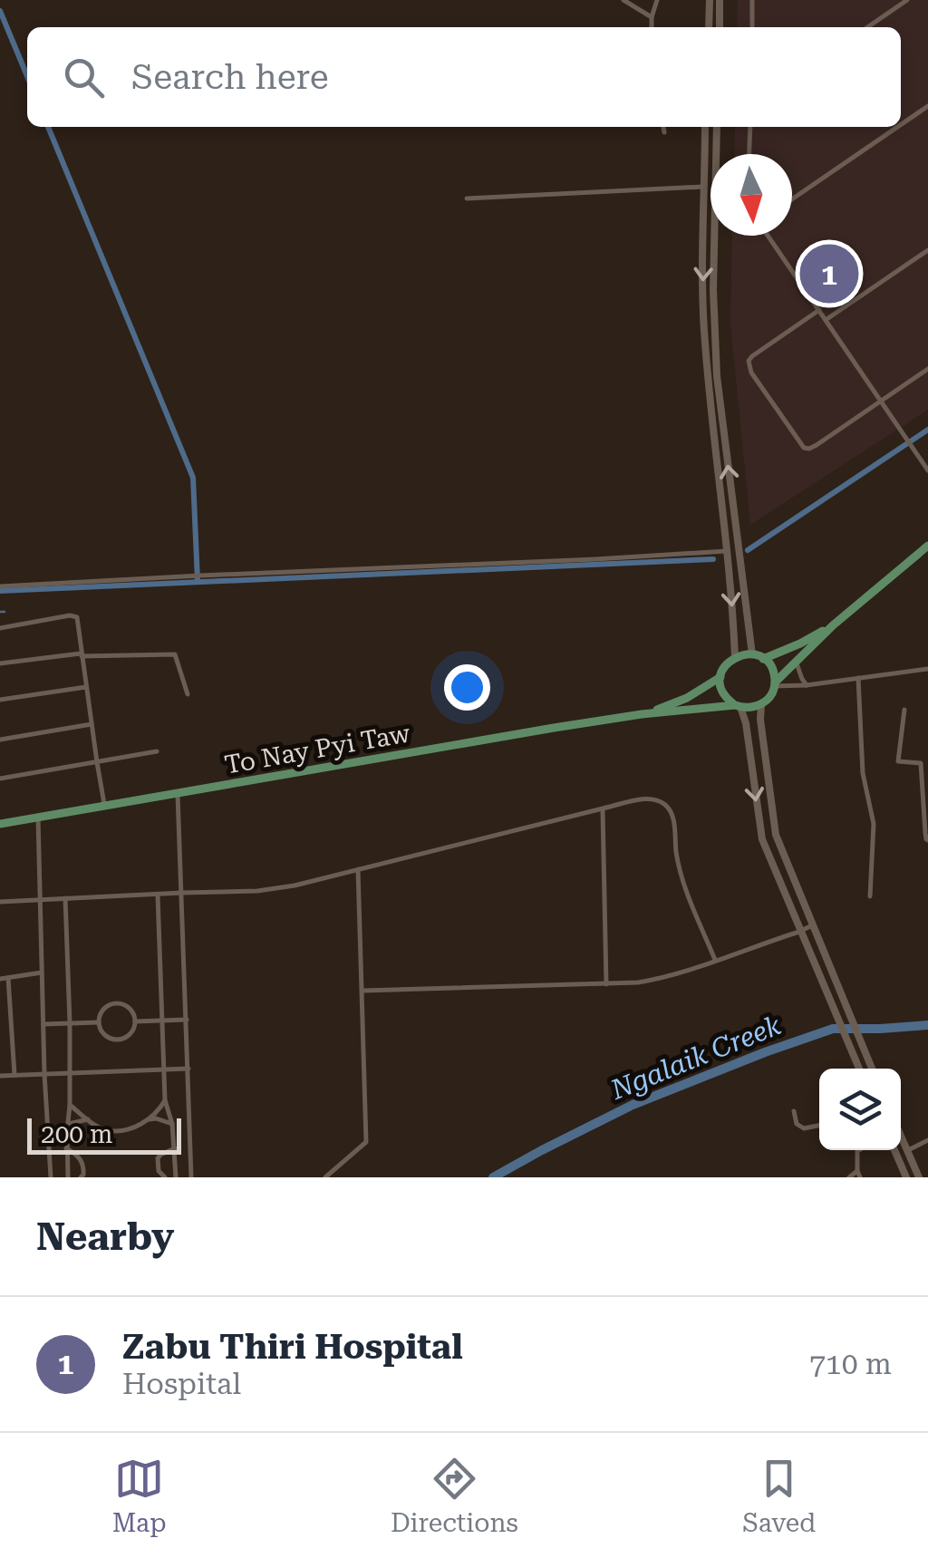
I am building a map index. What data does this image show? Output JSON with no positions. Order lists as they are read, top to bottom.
{
  "streets": {
    "main road": ["To Nay Pyi Taw"]
  },
  "water": ["Ngalaik Creek"],
  "scale_bar": "200 m",
  "north": "bottom",
  "page": {
    "search": "Search here",
    "pins": "1",
    "scale": "200 m",
    "heading": "Nearby",
    "list": [
      {
        "mark": "1",
        "name": "Zabu Thiri Hospital",
        "note": "Hospital",
        "value": "710 m"
      }
    ],
    "nav": ["Map", "Directions", "Saved"]
  }
}
